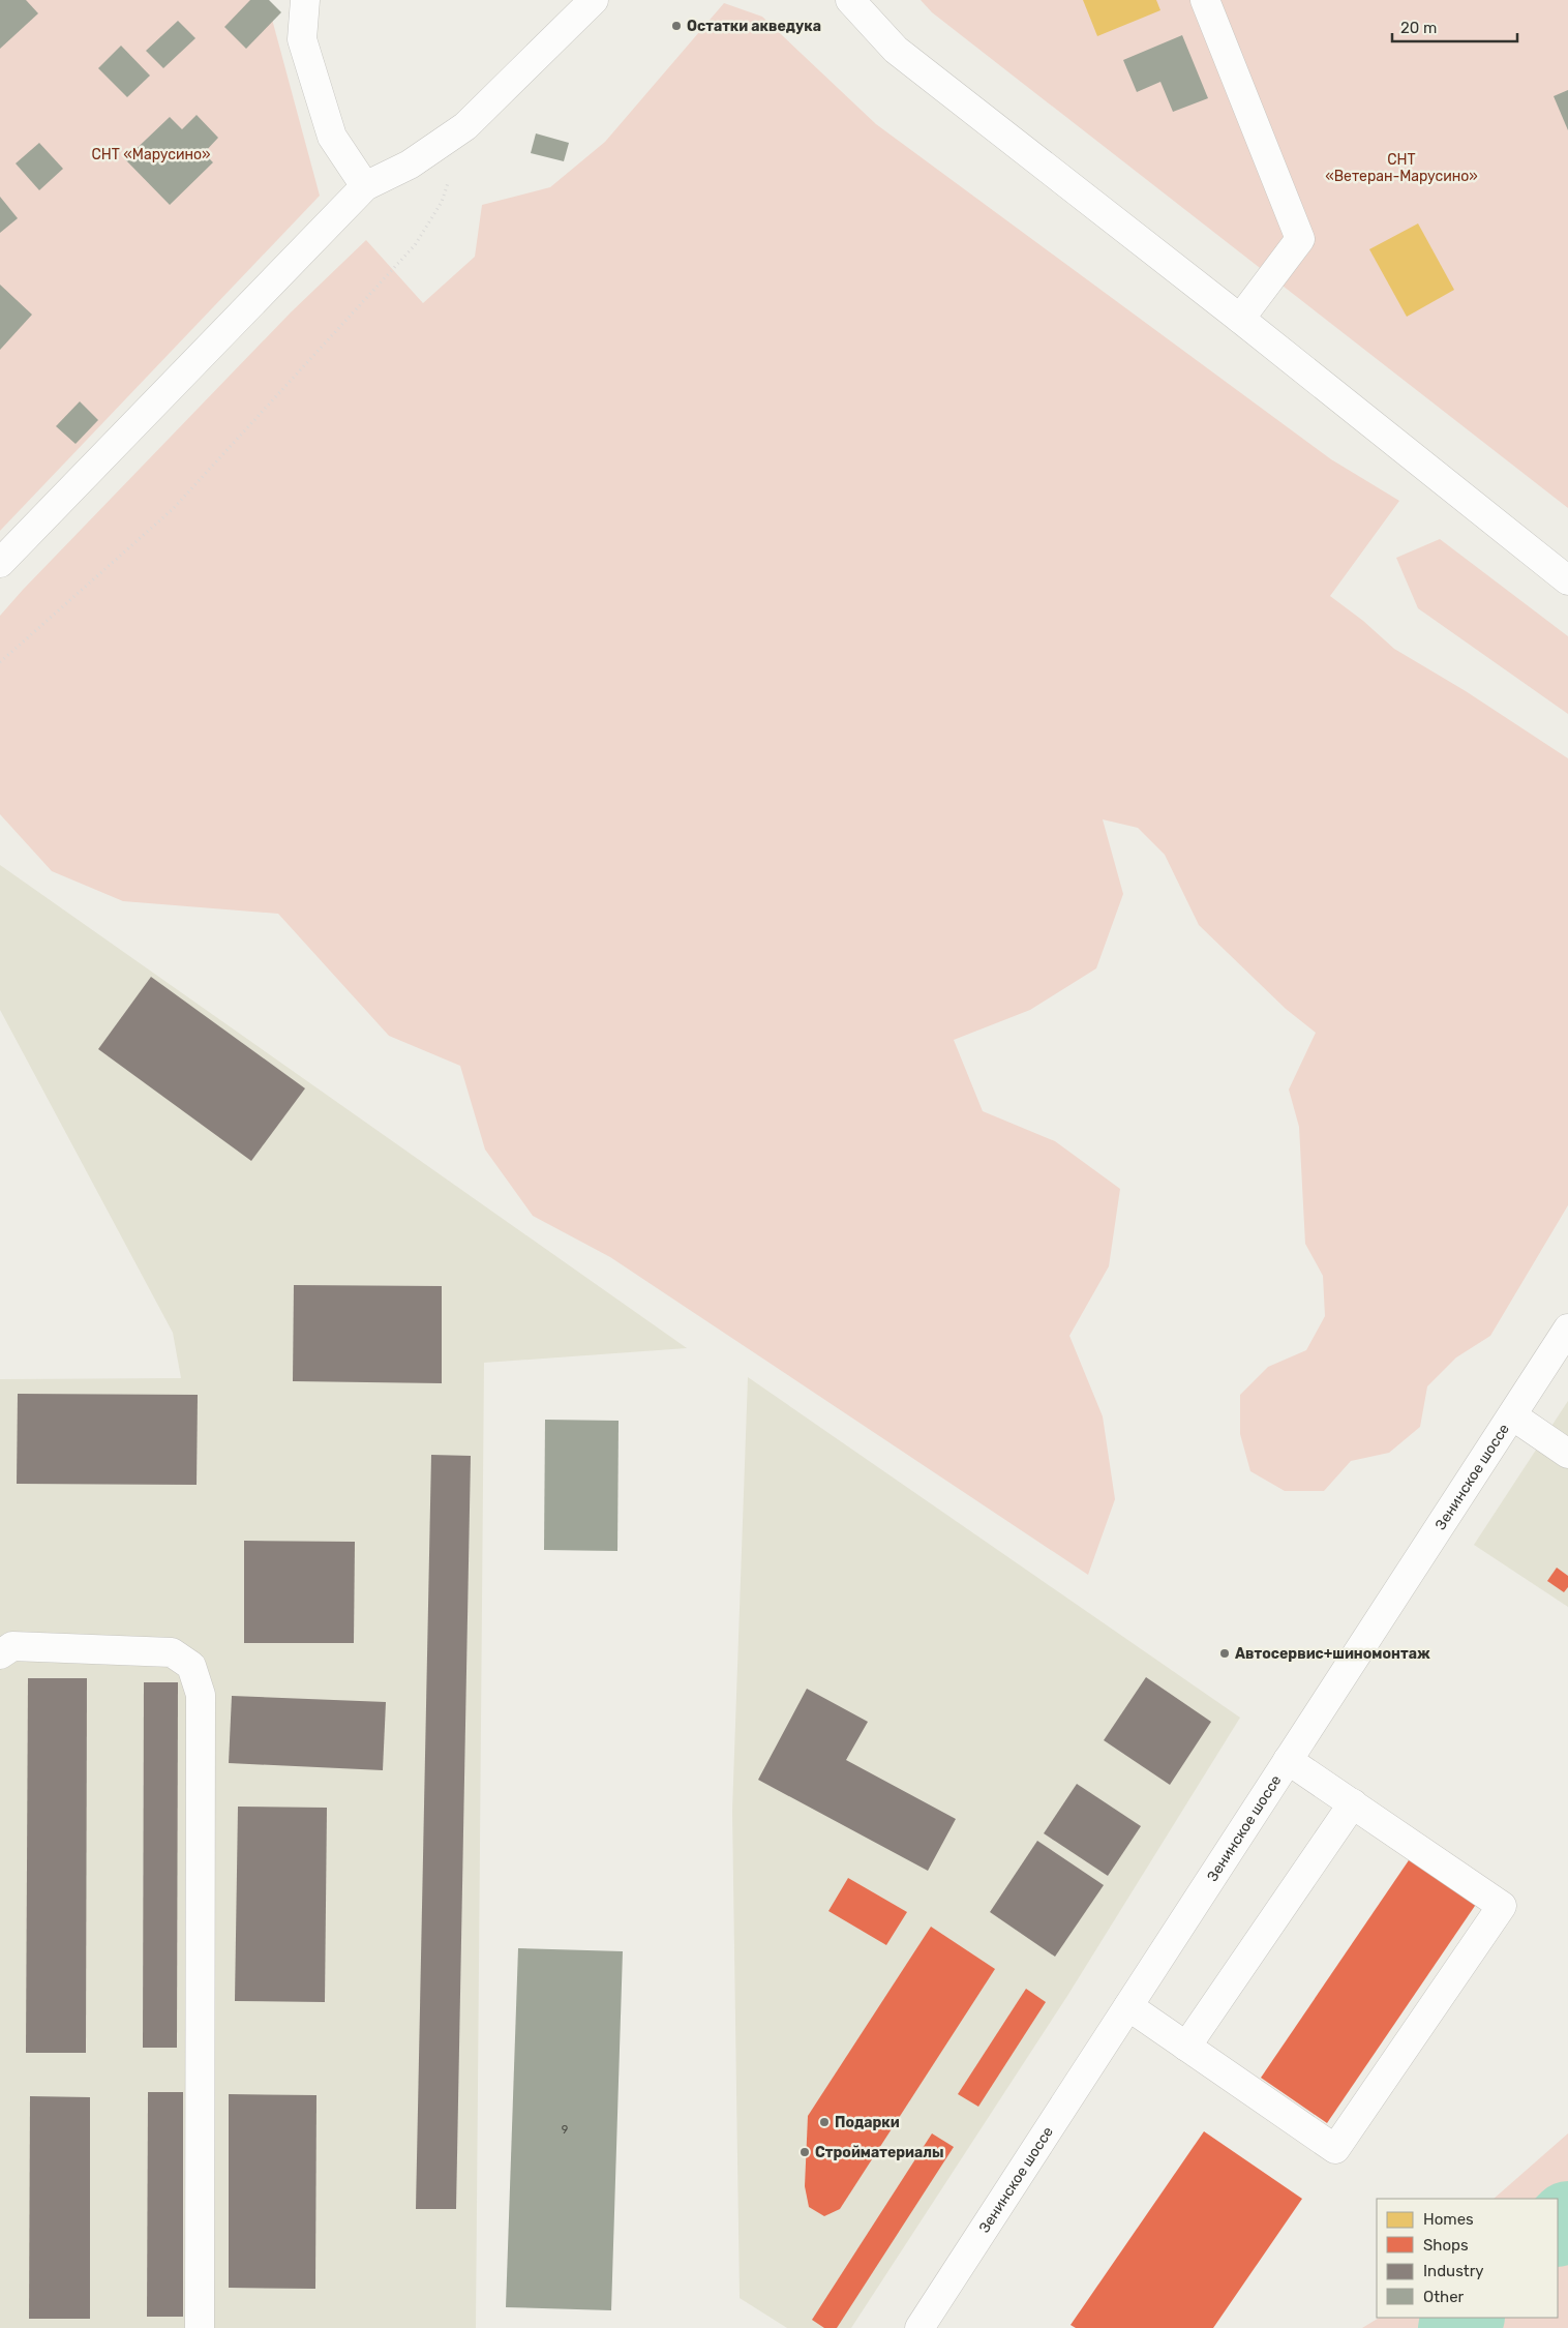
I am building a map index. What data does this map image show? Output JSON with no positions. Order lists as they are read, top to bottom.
{
  "streets": {
    "main road": ["Зенинское шоссе"]
  },
  "parks": ["СНТ «Марусино»", "СНТ «Ветеран-Марусино»"],
  "places": [
    "Остатки акведука",
    "Автосервис+шиномонтаж",
    "Подарки",
    "Стройматериалы"
  ],
  "house_numbers": ["9"],
  "legend": [
    "Homes",
    "Shops",
    "Industry",
    "Other"
  ],
  "scale_bar": "20 m"
}
